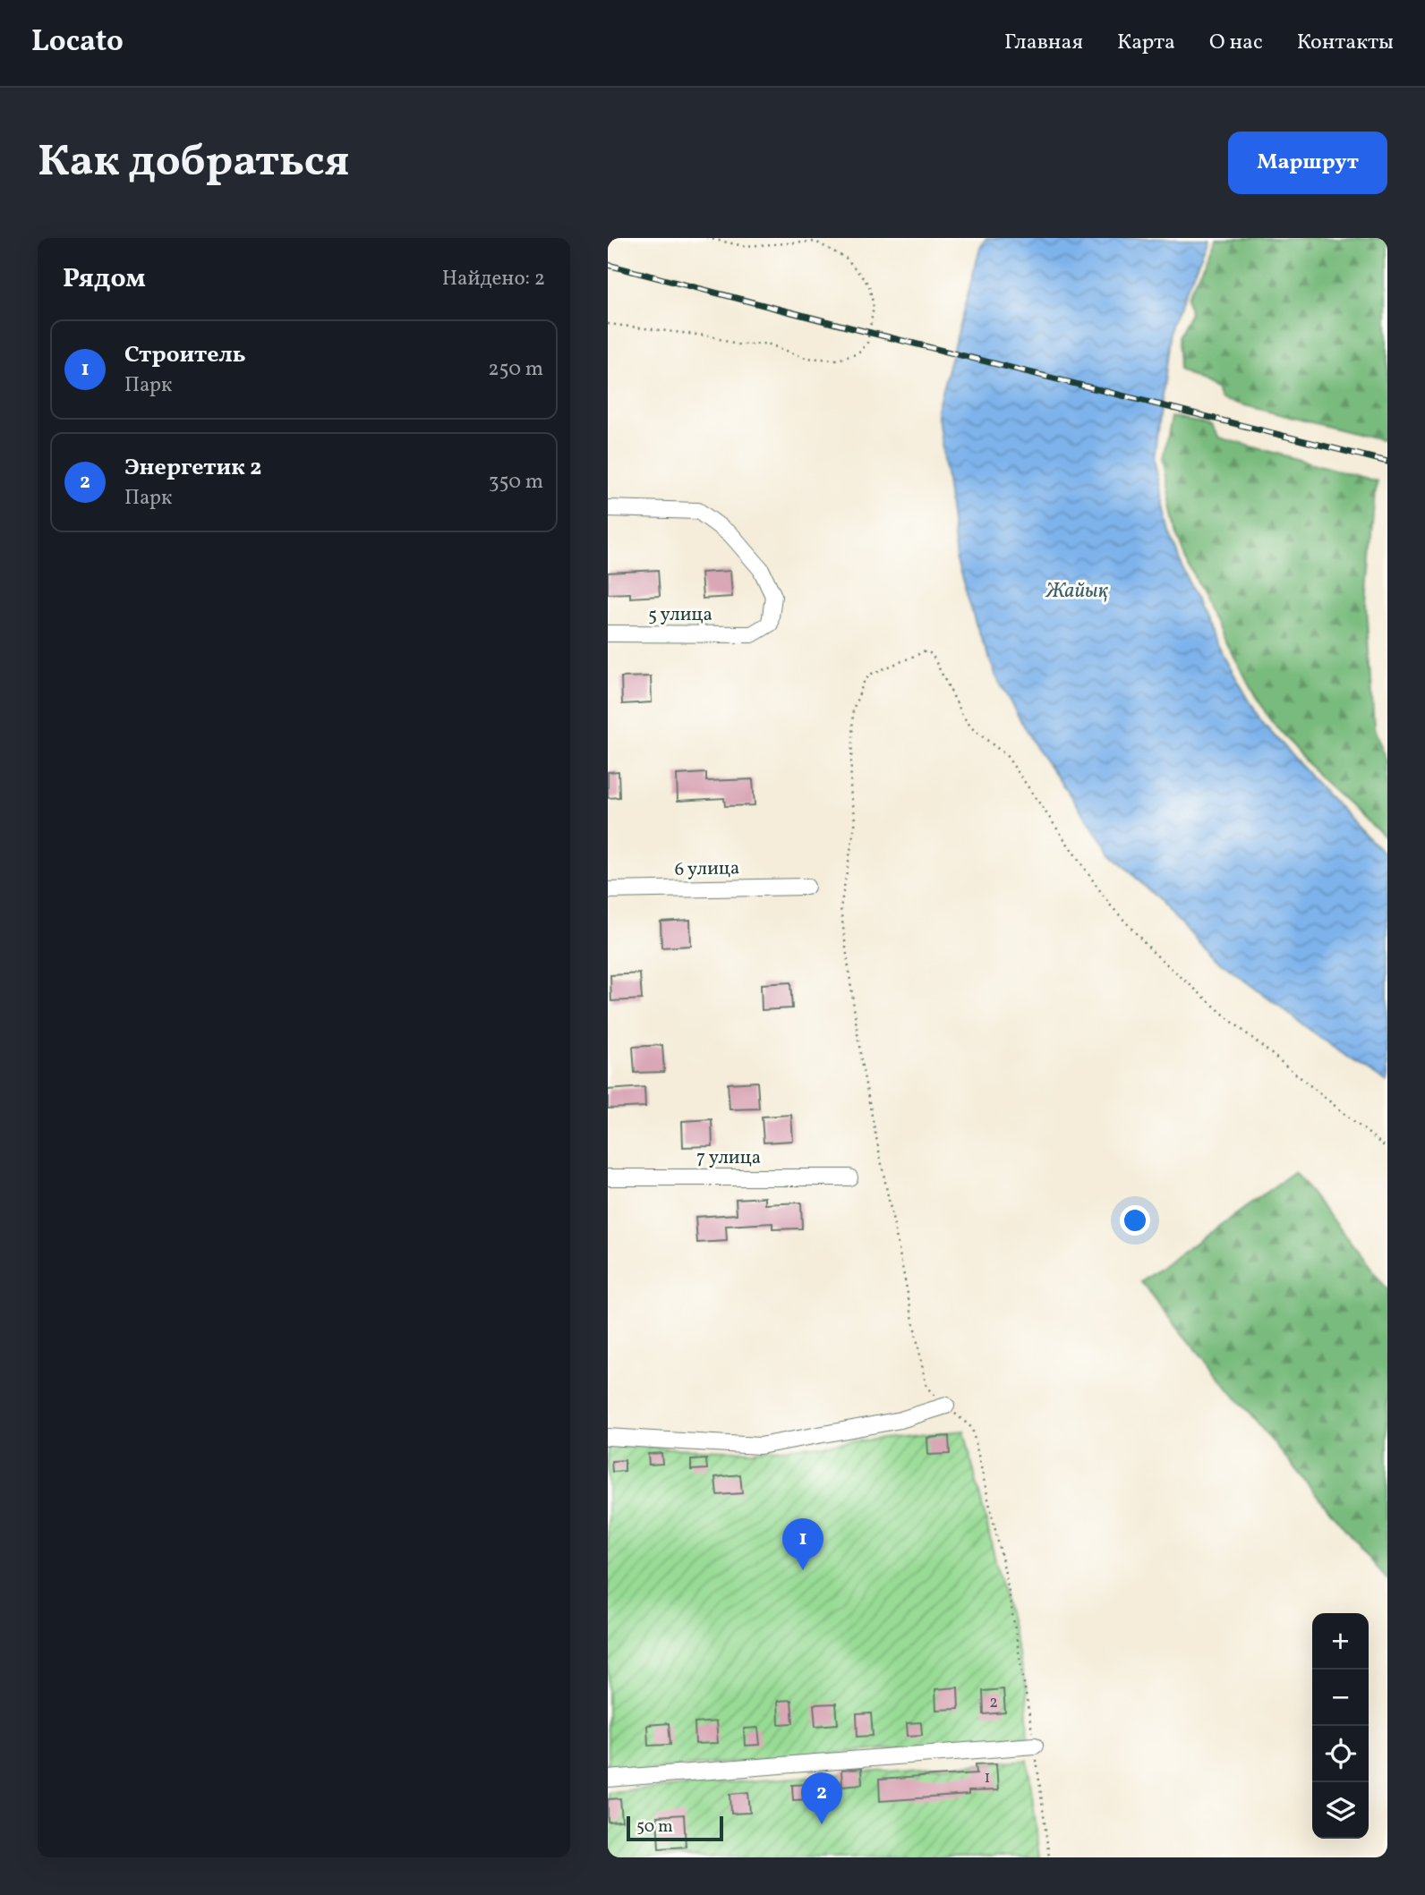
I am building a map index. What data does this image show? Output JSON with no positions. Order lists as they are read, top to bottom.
{
  "streets": {
    "street": ["5 улица", "6 улица", "7 улица"]
  },
  "water": ["Жайық"],
  "house_numbers": ["2", "1"],
  "scale_bar": "50 m",
  "page": {
    "header": "Locato",
    "nav": [
      "Главная",
      "Карта",
      "О нас",
      "Контакты"
    ],
    "buttons": "Маршрут",
    "title": "Как добраться",
    "heading": ["Рядом", "Найдено: 2"],
    "list": [
      {
        "mark": "1",
        "name": "Строитель",
        "note": "Парк",
        "value": "250 m"
      },
      {
        "mark": "2",
        "name": "Энергетик 2",
        "note": "Парк",
        "value": "350 m"
      }
    ],
    "pins": ["1", "2"],
    "map_buttons": ["+", "−"],
    "scale": "50 m"
  }
}
